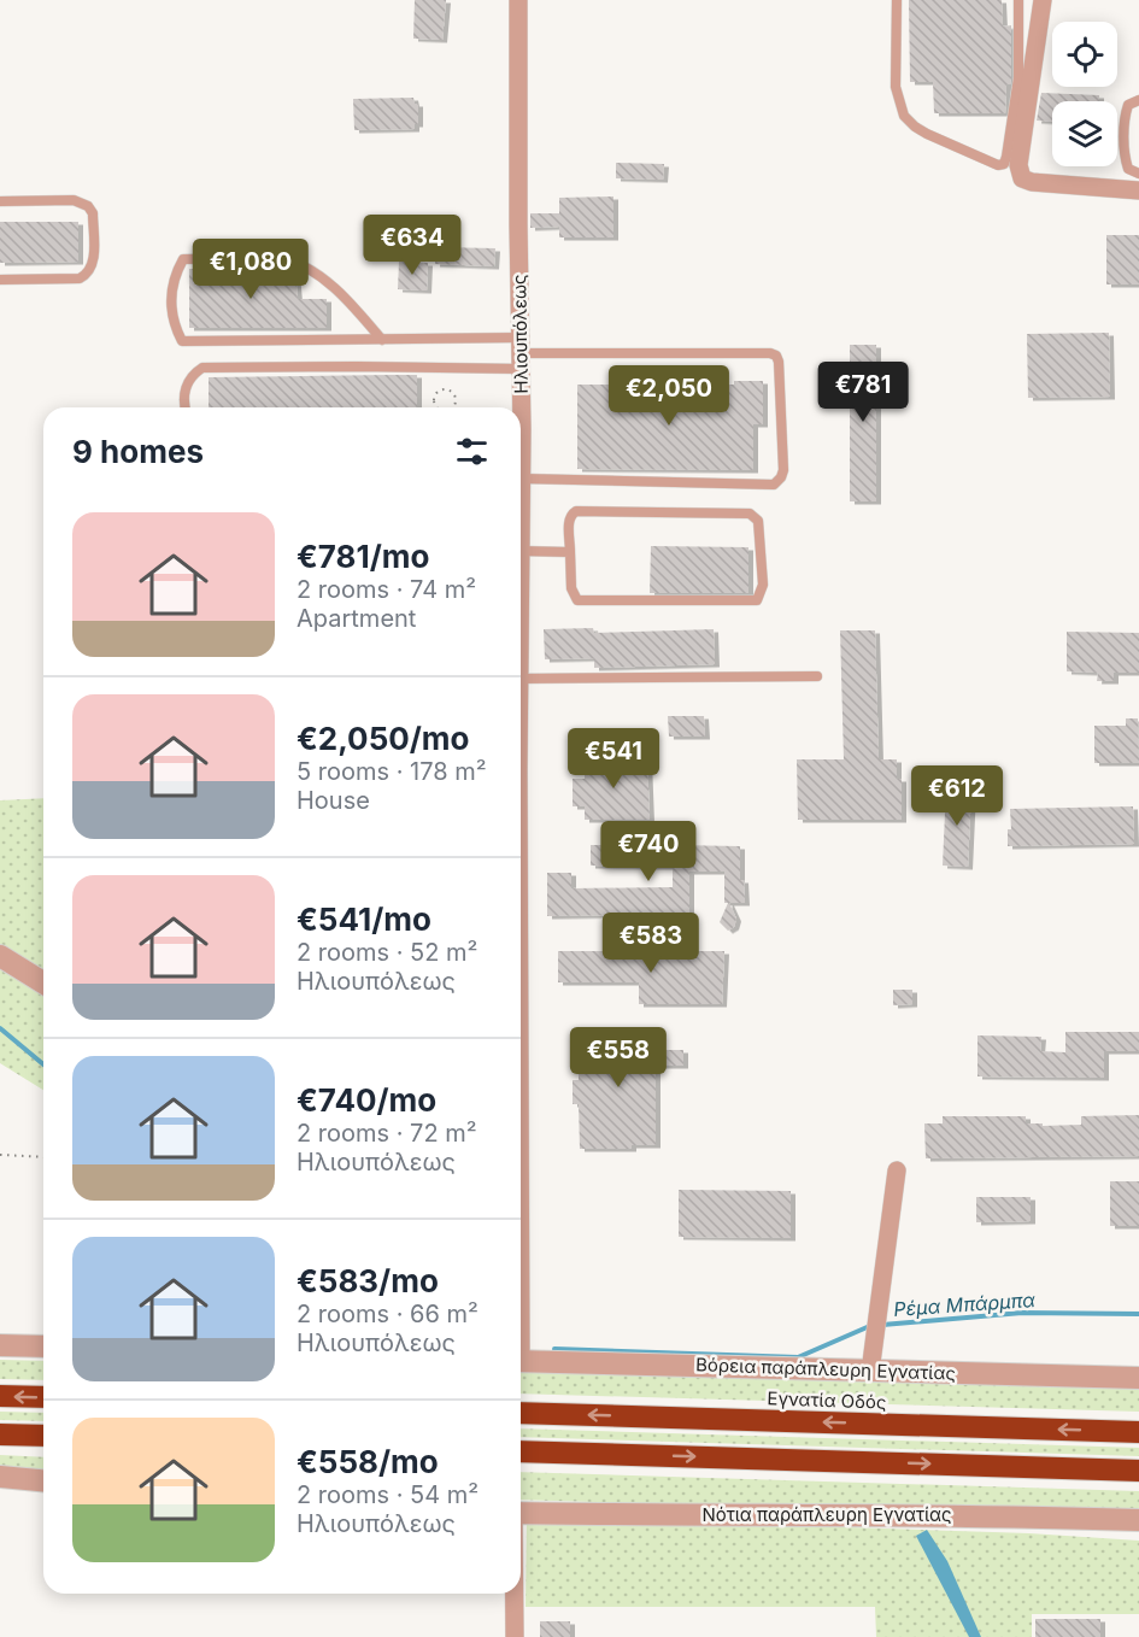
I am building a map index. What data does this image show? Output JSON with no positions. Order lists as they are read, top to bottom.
{
  "streets": {
    "highway": ["Εγνατία Οδός"],
    "street": ["Ηλιουπόλεως", "Βόρεια παράπλευρη Εγνατίας", "Νότια παράπλευρη Εγνατίας"]
  },
  "water": ["Ρέμα Μπάρμπα"],
  "page": {
    "price": [
      "€634",
      "€1,080",
      "€781",
      "€2,050",
      "€541",
      "€612",
      "€740",
      "€583",
      "€558"
    ],
    "heading": "9 homes",
    "list": [
      {
        "name": "€781/mo",
        "note": "2 rooms · 74 m² · Apartment"
      },
      {
        "name": "€2,050/mo",
        "note": "5 rooms · 178 m² · House"
      },
      {
        "name": "€541/mo",
        "note": "2 rooms · 52 m² · Ηλιουπόλεως"
      },
      {
        "name": "€740/mo",
        "note": "2 rooms · 72 m² · Ηλιουπόλεως"
      },
      {
        "name": "€583/mo",
        "note": "2 rooms · 66 m² · Ηλιουπόλεως"
      },
      {
        "name": "€558/mo",
        "note": "2 rooms · 54 m² · Ηλιουπόλεως"
      }
    ]
  }
}
